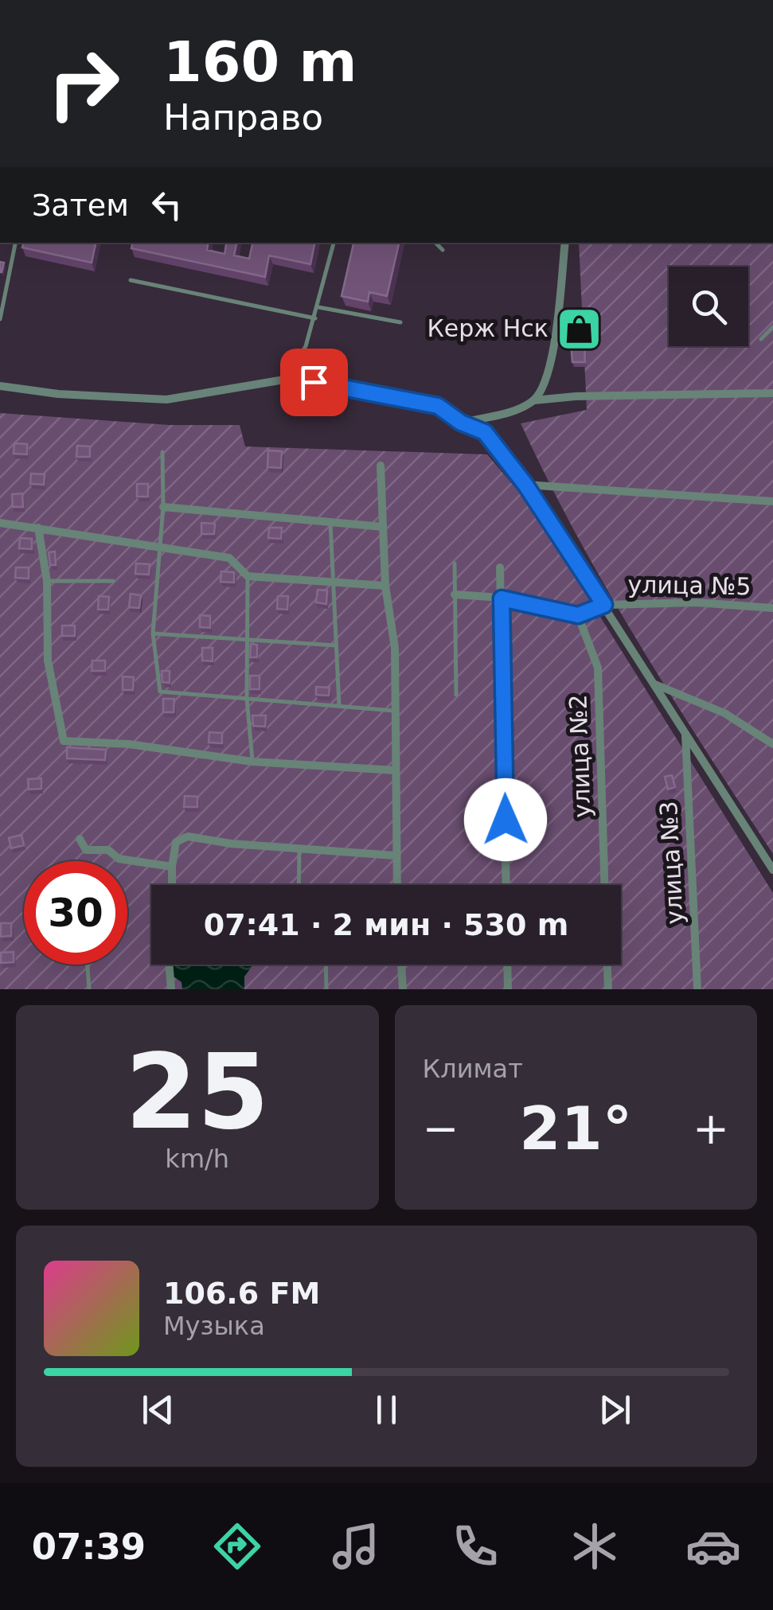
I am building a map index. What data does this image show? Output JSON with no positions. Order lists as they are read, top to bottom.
{
  "streets": {
    "street": ["улица №5", "улица №2", "улица №3"]
  },
  "places": {
    "shop": ["Керж Нск"]
  },
  "page": {
    "turn": ["160 m", "Направо"],
    "then": "Затем",
    "limit": "30",
    "trip": "07:41 · 2 мин · 530 m",
    "tile": [
      ["25", "km/h"],
      "Климат"
    ],
    "heat": ["−", "21°", "+"],
    "song": ["106.6 FM", "Музыка"],
    "tabs": "07:39"
  }
}
